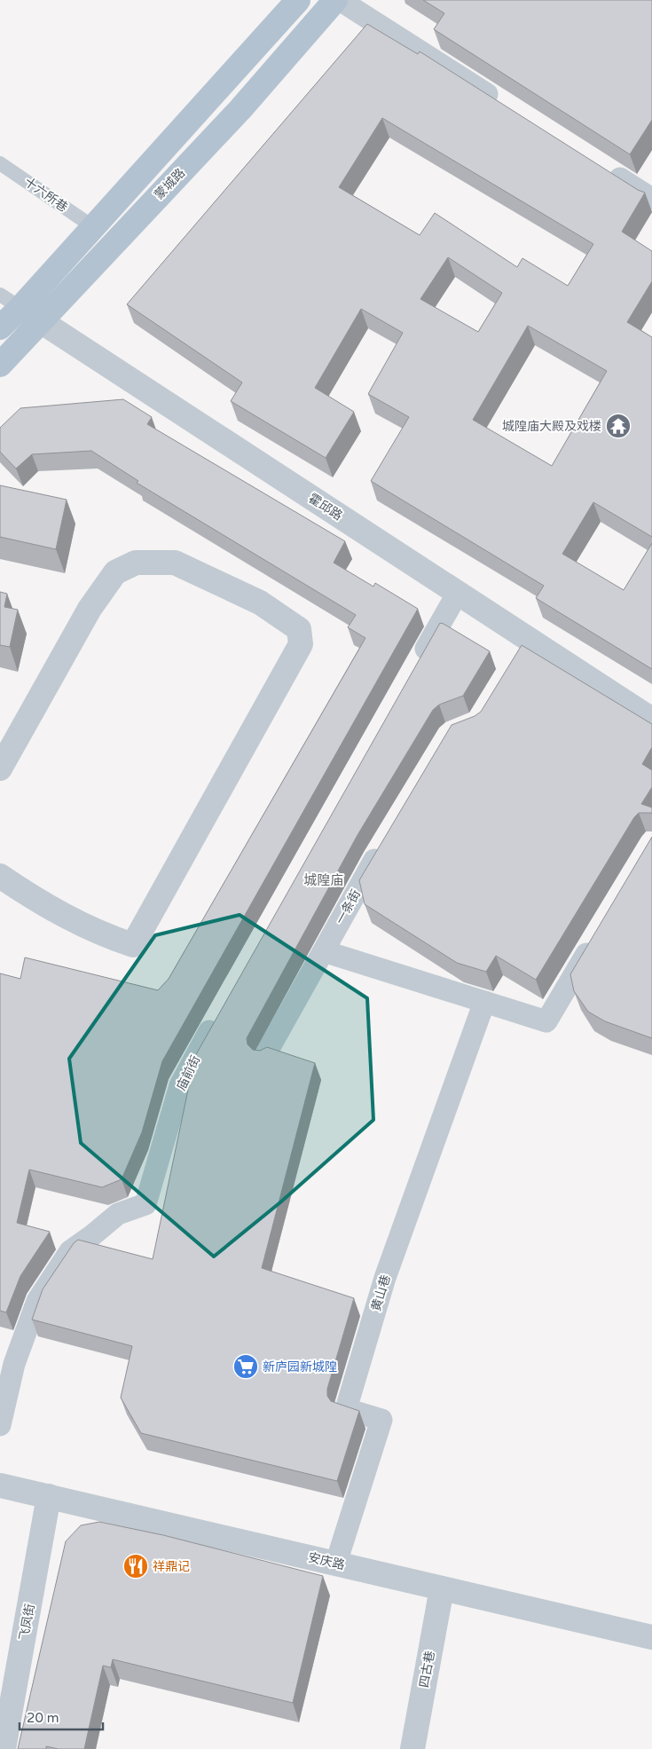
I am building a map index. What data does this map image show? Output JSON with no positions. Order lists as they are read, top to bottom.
{
  "streets": {
    "main road": ["蒙城路"],
    "street": [
      "霍邱路",
      "一条街",
      "庙前街",
      "黄山巷",
      "安庆路",
      "飞凤街",
      "四古巷"
    ],
    "lane": ["十六所巷"]
  },
  "crossings": [
    ["蒙城路", "十六所巷"],
    ["蒙城路", "霍邱路"],
    ["黄山巷", "安庆路"],
    ["安庆路", "飞凤街"],
    ["安庆路", "四古巷"]
  ],
  "districts": ["城隍庙"],
  "places": {
    "temple": ["城隍庙大殿及戏楼"],
    "supermarket": ["新庐园新城隍"],
    "restaurant": ["祥鼎记"]
  },
  "scale_bar": "20 m"
}
